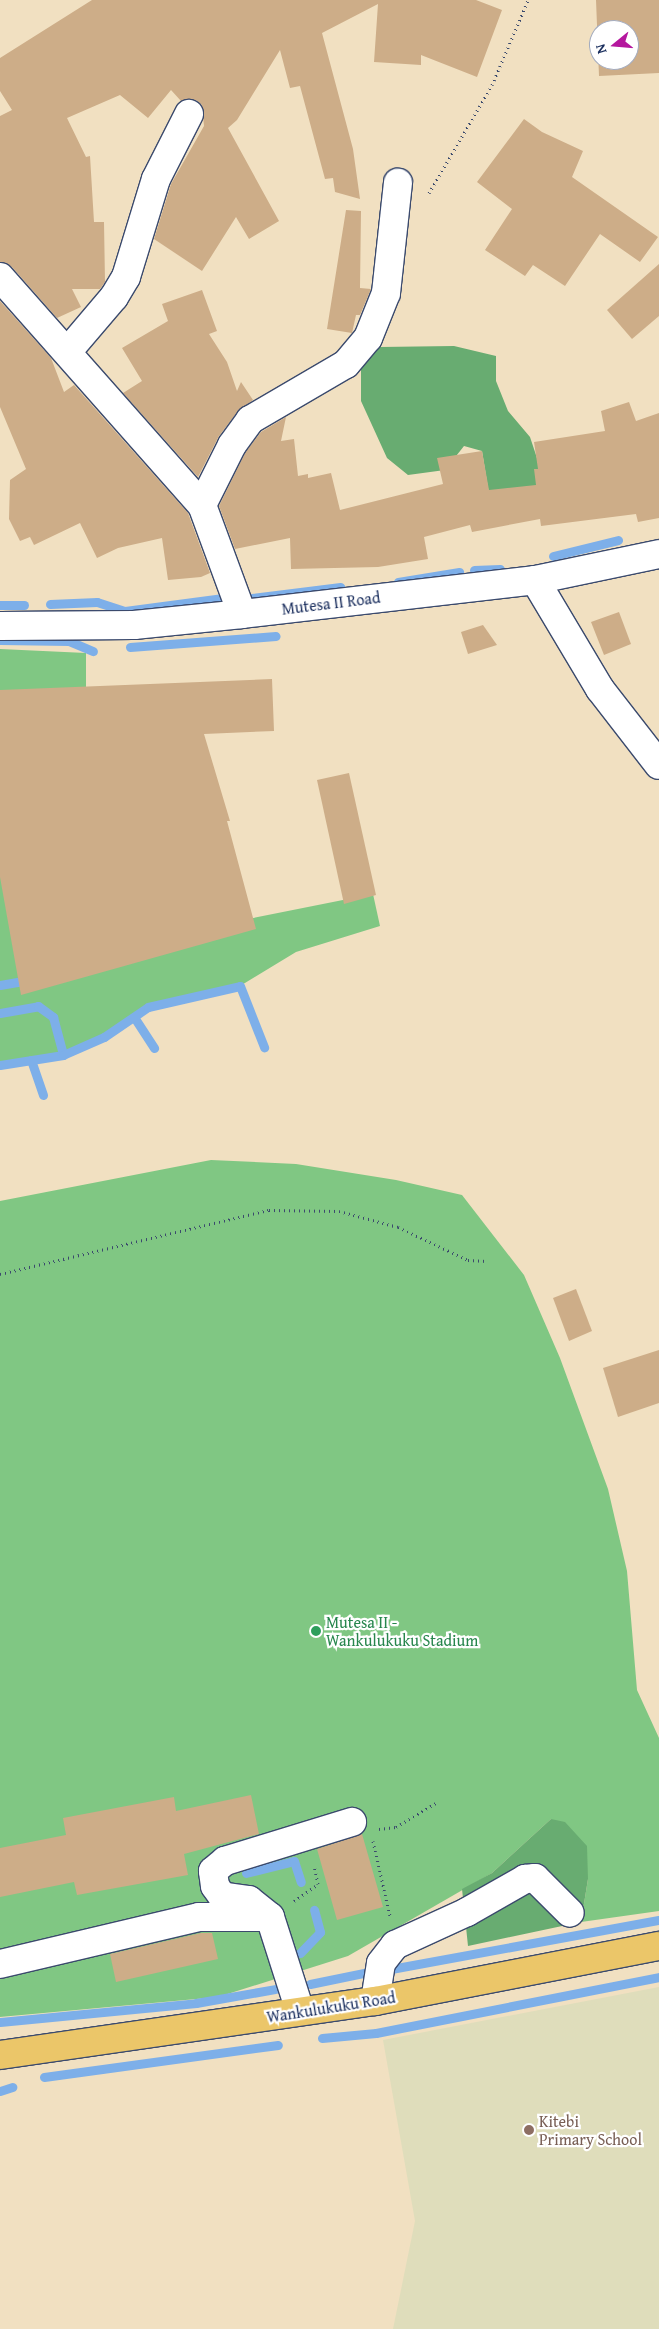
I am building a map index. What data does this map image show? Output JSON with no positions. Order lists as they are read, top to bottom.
{
  "streets": {
    "main road": ["Wankulukuku Road"],
    "street": ["Mutesa II Road"]
  },
  "places": ["Mutesa II - Wankulukuku Stadium", "Kitebi Primary School"],
  "north": "left"
}
